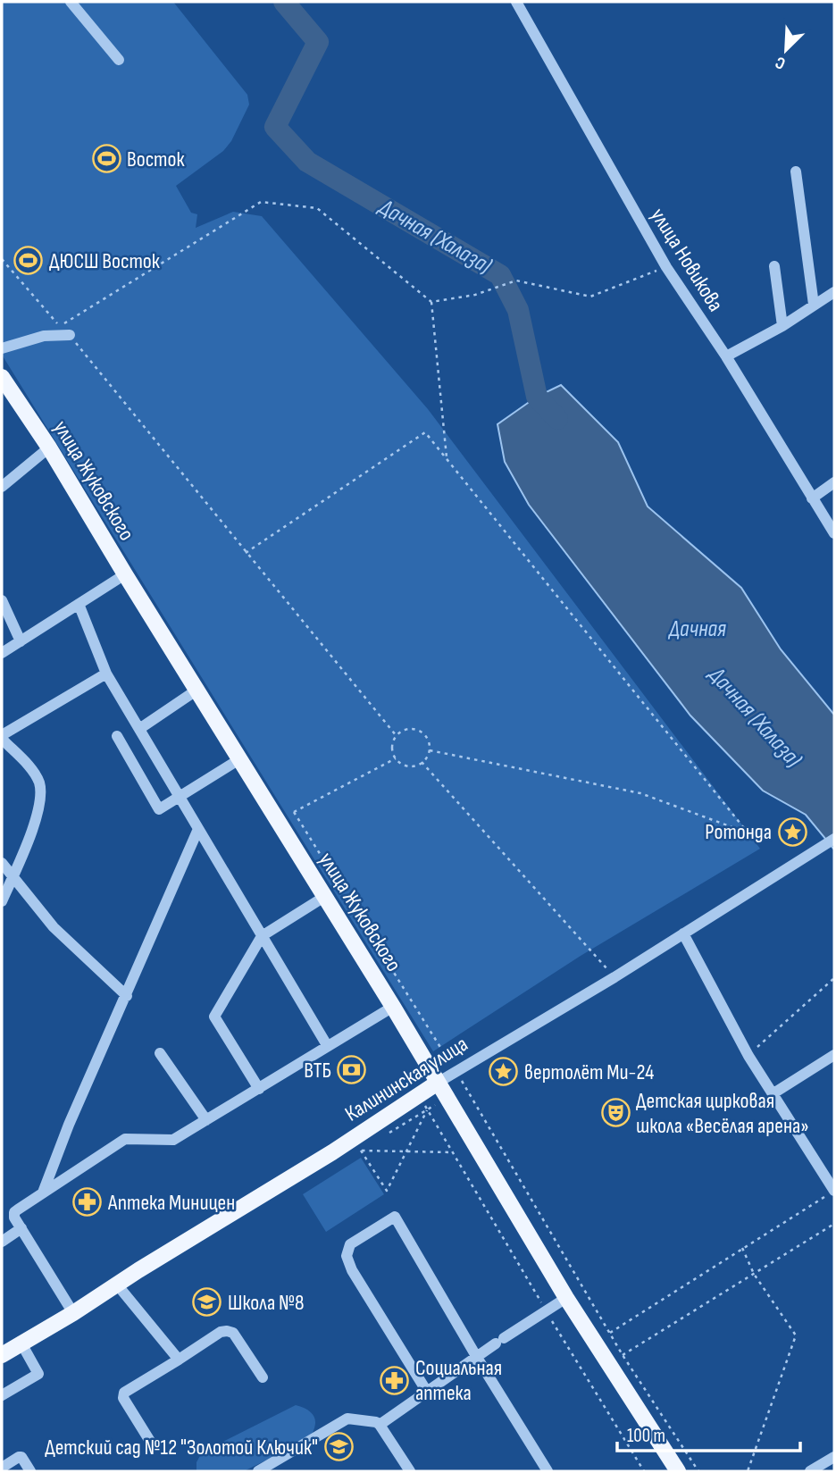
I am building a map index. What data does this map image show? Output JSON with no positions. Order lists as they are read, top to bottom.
{
  "streets": {
    "main road": ["улица Жуковского", "Калининская улица"],
    "street": ["улица Новикова"]
  },
  "crossings": [
    ["улица Жуковского", "Калининская улица"]
  ],
  "water": ["Дачная (Халаза)", "Дачная"],
  "places": {
    "sports": ["Восток", "ДЮСШ Восток"],
    "place": ["Ротонда", "вертолёт Ми-24"],
    "bank": ["ВТБ"],
    "theatre": ["Детская цирковая школа «Весёлая арена»"],
    "pharmacy": ["Аптека Миницен", "Социальная аптека"],
    "school or university": ["Школа №8", "Детский сад №12 \"Золотой Ключик\""]
  },
  "scale_bar": "100 m",
  "north": "bottom left"
}
